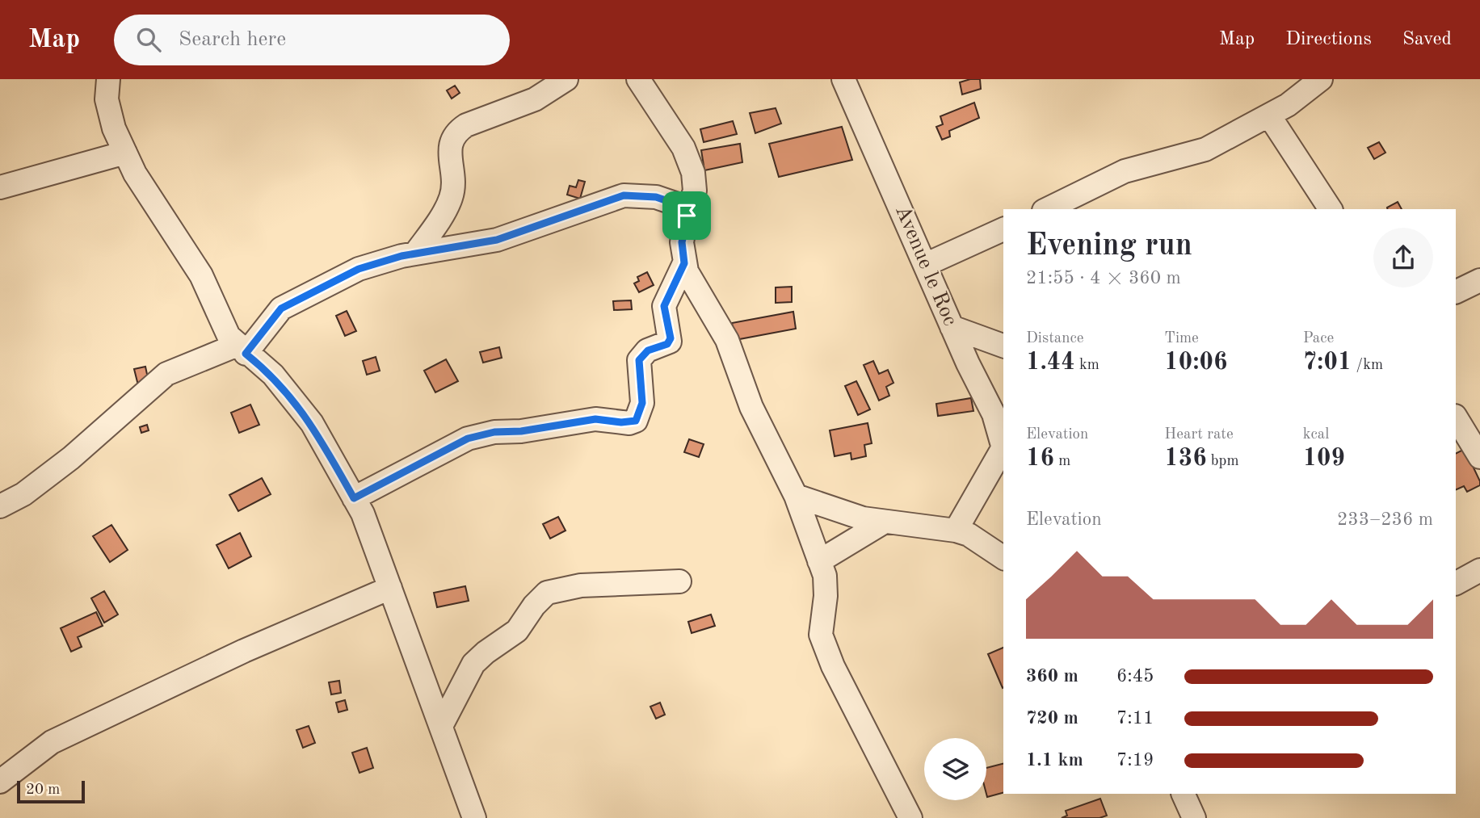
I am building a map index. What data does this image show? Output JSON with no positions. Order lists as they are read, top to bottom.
{
  "streets": {
    "street": ["Avenue le Roc"]
  },
  "scale_bar": "20 m",
  "page": {
    "header": "Map",
    "search": "Search here",
    "nav": ["Map", "Directions", "Saved"],
    "heading": ["Evening run", "21:55 · 4 × 360 m"],
    "stats": [
      ["Distance", "1.44 km"],
      ["Time", "10:06"],
      ["Pace", "7:01 /km"],
      ["Elevation", "16 m"],
      ["Heart rate", "136 bpm"],
      ["kcal", "109"]
    ],
    "chart": ["Elevation", "233–236 m"],
    "list": [
      {
        "name": "360 m",
        "note": "6:45"
      },
      {
        "name": "720 m",
        "note": "7:11"
      },
      {
        "name": "1.1 km",
        "note": "7:19"
      }
    ],
    "scale": "20 m"
  }
}
